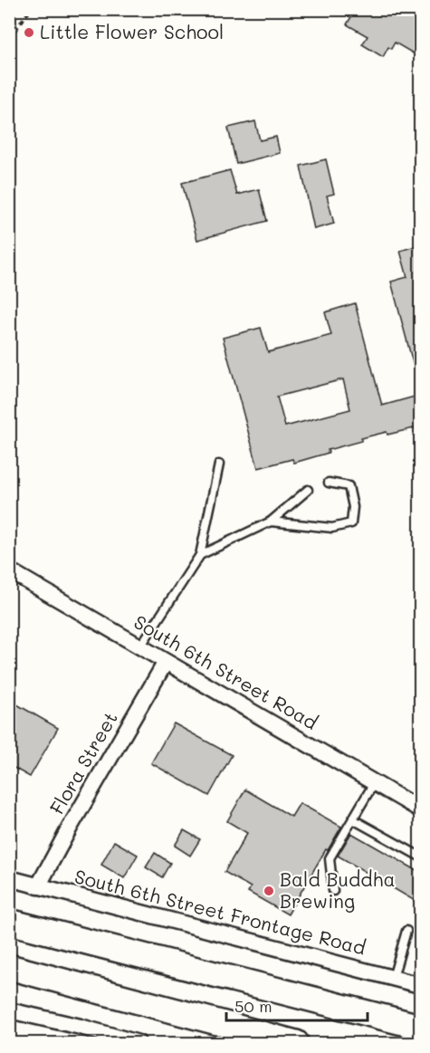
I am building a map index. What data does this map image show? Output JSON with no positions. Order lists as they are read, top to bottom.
{
  "streets": {
    "street": ["South 6th Street Road", "Flora Street", "South 6th Street Frontage Road"]
  },
  "crossings": [
    ["South 6th Street Road", "Flora Street"],
    ["Flora Street", "South 6th Street Frontage Road"]
  ],
  "places": ["Little Flower School", "Bald Buddha Brewing"],
  "scale_bar": "50 m"
}
